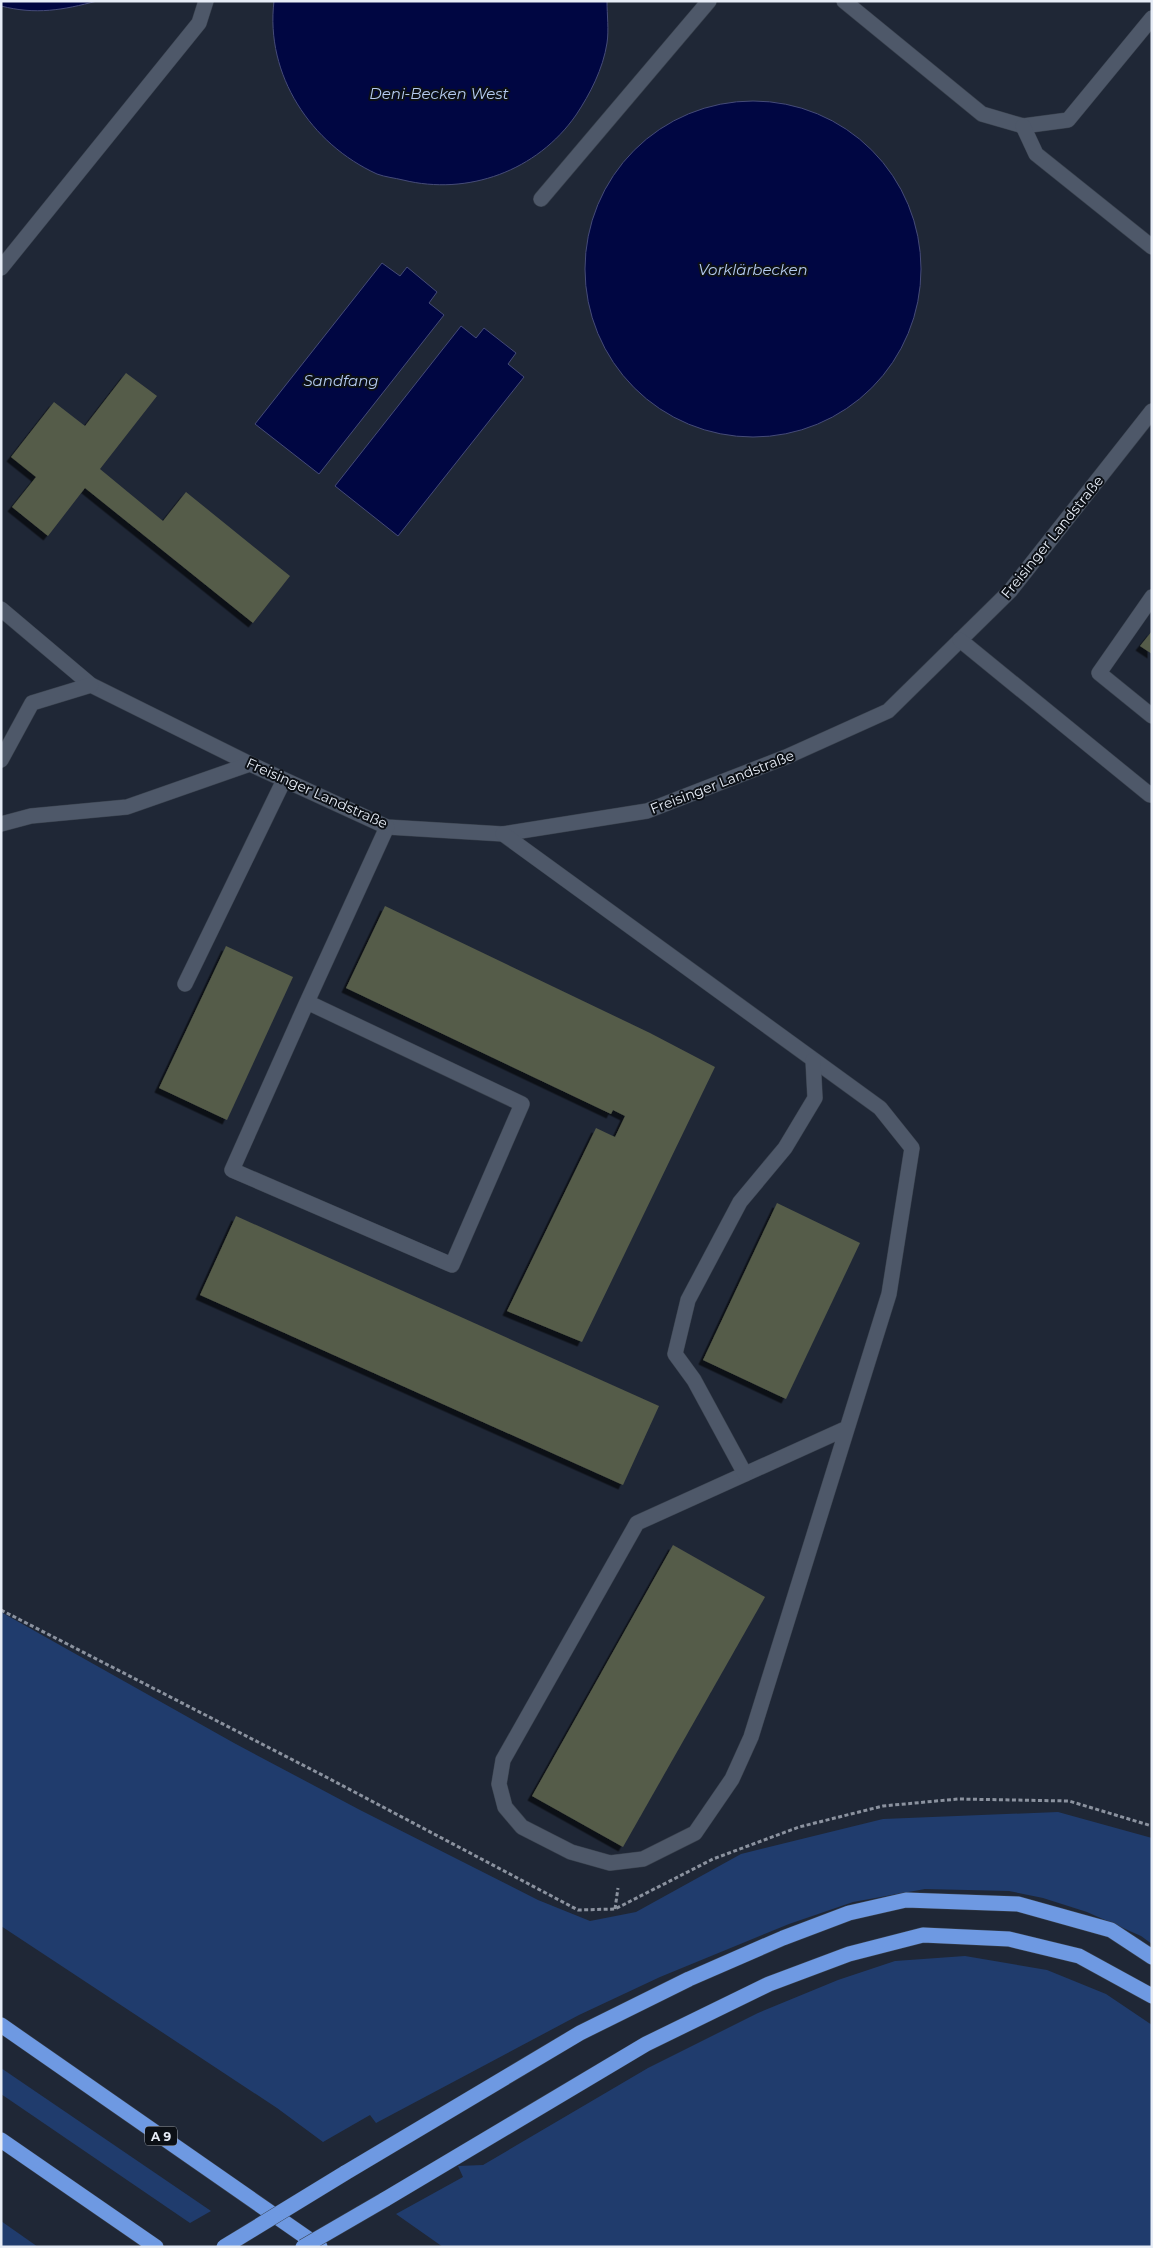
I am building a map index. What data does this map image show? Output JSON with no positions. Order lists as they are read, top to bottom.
{
  "streets": {
    "highway": ["A 9"],
    "lane": ["Freisinger Landstraße"]
  },
  "water": ["Deni-Becken West", "Vorklärbecken", "Sandfang"]
}
